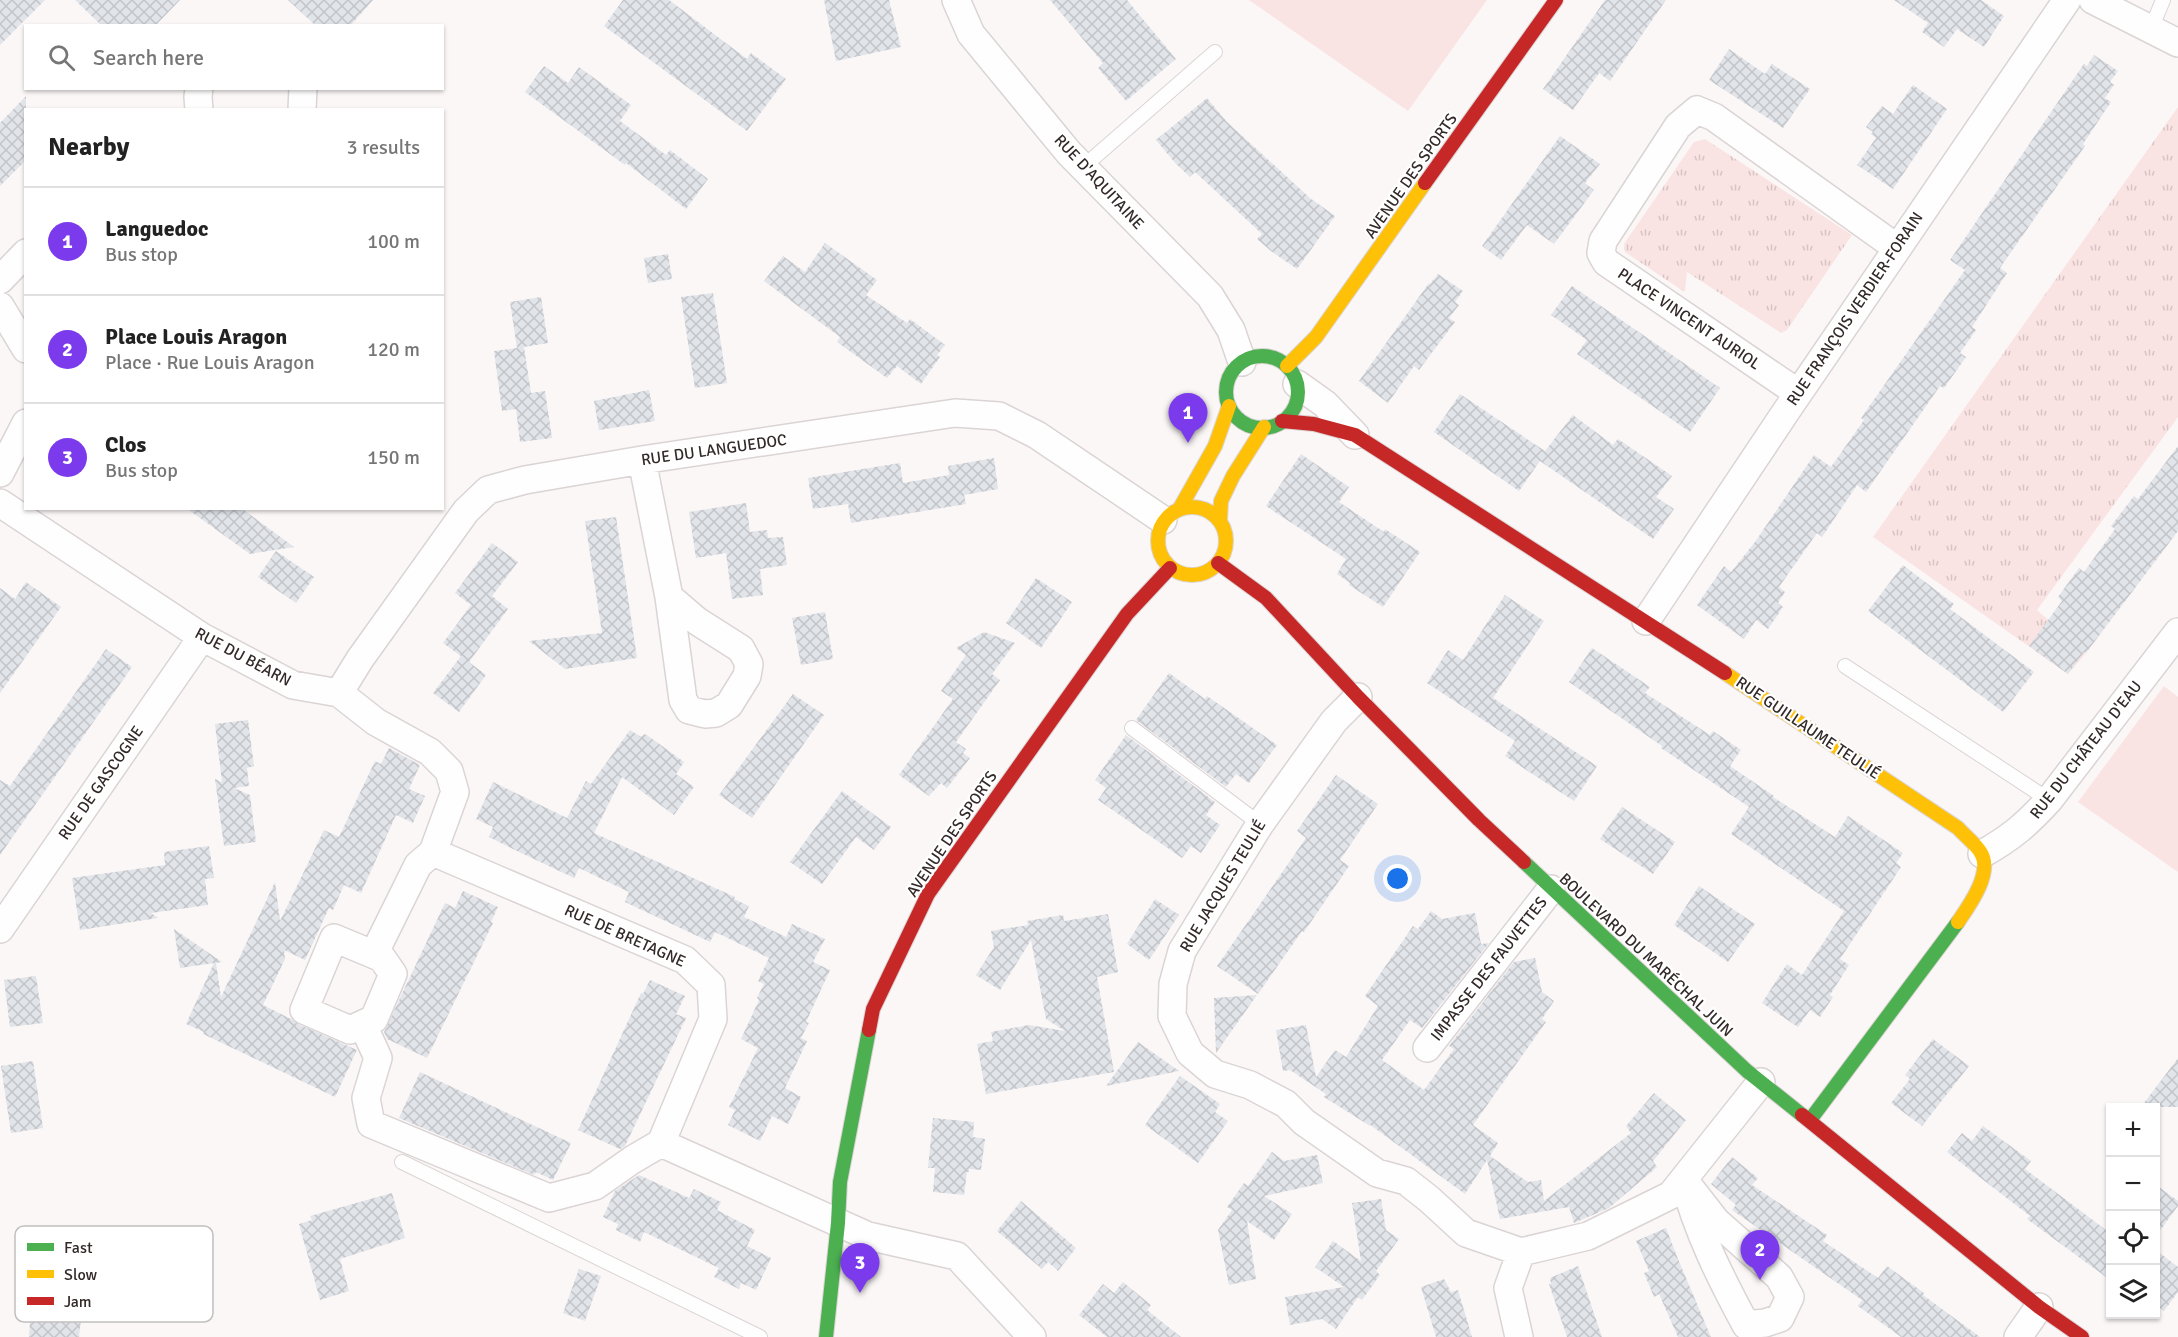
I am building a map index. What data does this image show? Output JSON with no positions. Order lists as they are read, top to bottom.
{
  "streets": {
    "street": [
      "AVENUE DES SPORTS",
      "RUE D'AQUITAINE",
      "RUE FRANÇOIS VERDIER-FORAIN",
      "PLACE VINCENT AURIOL",
      "RUE DU LANGUEDOC",
      "RUE DU BÉARN",
      "RUE GUILLAUME TEULIÉ",
      "RUE DU CHÂTEAU D'EAU",
      "RUE DE GASCOGNE",
      "RUE JACQUES TEULIÉ",
      "RUE DE BRETAGNE",
      "BOULEVARD DU MARÉCHAL JUIN",
      "IMPASSE DES FAUVETTES"
    ]
  },
  "crossings": [
    ["AVENUE DES SPORTS", "RUE D'AQUITAINE"],
    ["AVENUE DES SPORTS", "RUE DU LANGUEDOC"],
    ["AVENUE DES SPORTS", "RUE GUILLAUME TEULIÉ"],
    ["AVENUE DES SPORTS", "BOULEVARD DU MARÉCHAL JUIN"],
    ["RUE D'AQUITAINE", "RUE GUILLAUME TEULIÉ"],
    ["RUE FRANÇOIS VERDIER-FORAIN", "PLACE VINCENT AURIOL"],
    ["RUE FRANÇOIS VERDIER-FORAIN", "RUE GUILLAUME TEULIÉ"],
    ["RUE DU LANGUEDOC", "RUE DU BÉARN"],
    ["RUE DU LANGUEDOC", "BOULEVARD DU MARÉCHAL JUIN"],
    ["RUE DU BÉARN", "RUE DE GASCOGNE"],
    ["RUE DU BÉARN", "RUE DE BRETAGNE"],
    ["RUE GUILLAUME TEULIÉ", "RUE DU CHÂTEAU D'EAU"],
    ["RUE JACQUES TEULIÉ", "BOULEVARD DU MARÉCHAL JUIN"],
    ["BOULEVARD DU MARÉCHAL JUIN", "IMPASSE DES FAUVETTES"]
  ],
  "legend": ["Fast", "Slow", "Jam"],
  "page": {
    "search": "Search here",
    "heading": ["Nearby", "3 results"],
    "list": [
      {
        "mark": "1",
        "name": "Languedoc",
        "note": "Bus stop",
        "value": "100 m"
      },
      {
        "mark": "2",
        "name": "Place Louis Aragon",
        "note": "Place · Rue Louis Aragon",
        "value": "120 m"
      },
      {
        "mark": "3",
        "name": "Clos",
        "note": "Bus stop",
        "value": "150 m"
      }
    ],
    "pins": ["1", "2", "3"],
    "map_buttons": ["+", "−"]
  }
}
